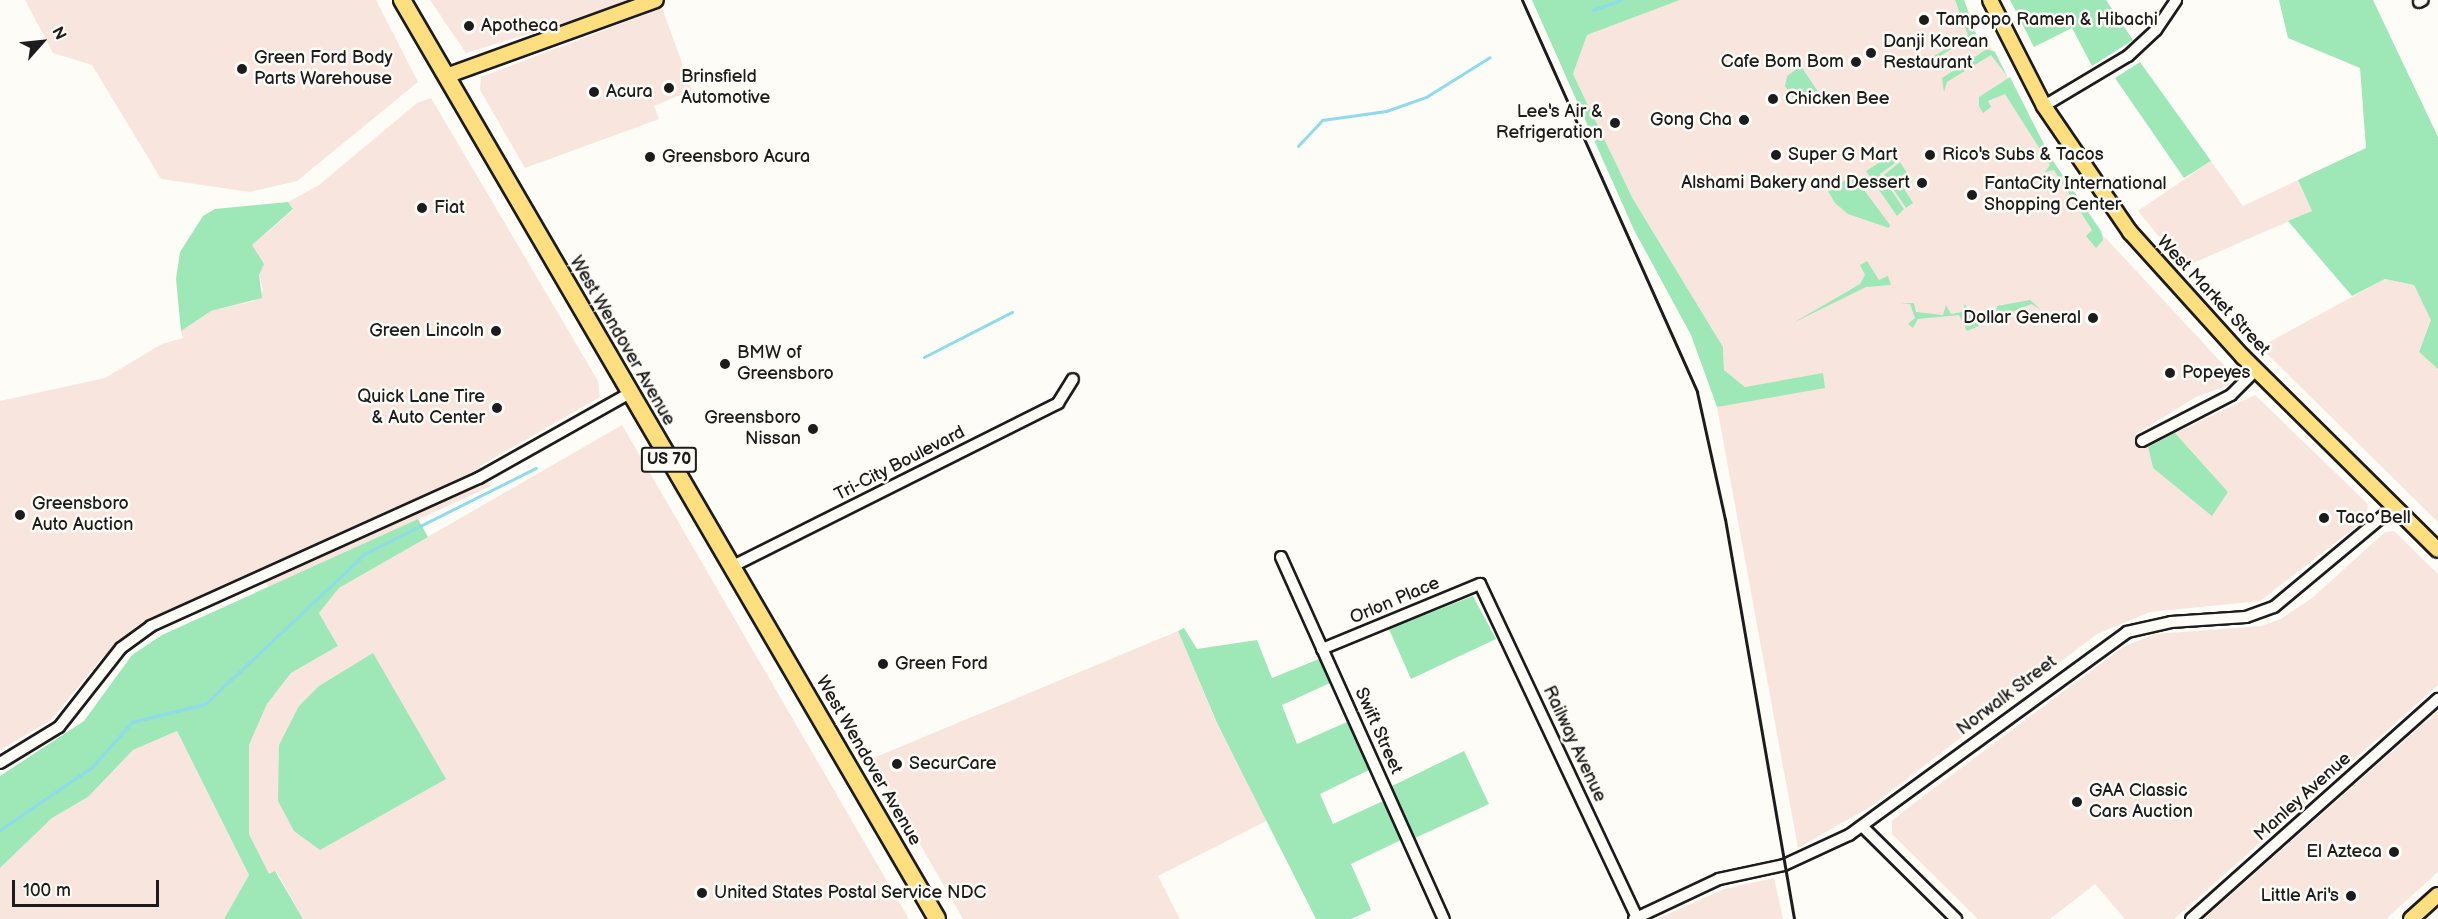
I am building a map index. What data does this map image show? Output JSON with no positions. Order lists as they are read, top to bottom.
{
  "streets": {
    "highway": ["West Wendover Avenue", "US 70"],
    "main road": ["West Market Street"],
    "street": [
      "Tri-City Boulevard",
      "Orlon Place",
      "Norwalk Street",
      "Swift Street",
      "Railway Avenue",
      "Manley Avenue"
    ]
  },
  "crossings": [
    ["West Market Street", "Norwalk Street"],
    ["West Wendover Avenue", "Tri-City Boulevard"],
    ["Orlon Place", "Swift Street"],
    ["Orlon Place", "Railway Avenue"],
    ["Norwalk Street", "Railway Avenue"]
  ],
  "places": [
    "Tampopo Ramen & Hibachi",
    "Apotheca",
    "Danji Korean Restaurant",
    "Cafe Bom Bom",
    "Green Ford Body Parts Warehouse",
    "Brinsfield Automotive",
    "Acura",
    "Chicken Bee",
    "Gong Cha",
    "Lee's Air & Refrigeration",
    "Super G Mart",
    "Rico's Subs & Tacos",
    "Greensboro Acura",
    "Alshami Bakery and Dessert",
    "FantaCity International Shopping Center",
    "Fiat",
    "Dollar General",
    "Green Lincoln",
    "BMW of Greensboro",
    "Popeyes",
    "Quick Lane Tire & Auto Center",
    "Greensboro Nissan",
    "Greensboro Auto Auction",
    "Taco Bell",
    "Green Ford",
    "SecurCare",
    "GAA Classic Cars Auction",
    "El Azteca",
    "United States Postal Service NDC",
    "Little Ari's"
  ],
  "scale_bar": "100 m",
  "north": "top right"
}
